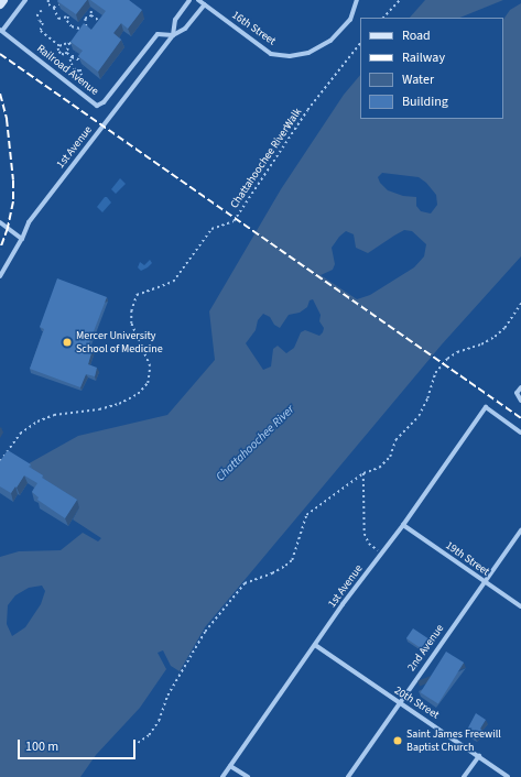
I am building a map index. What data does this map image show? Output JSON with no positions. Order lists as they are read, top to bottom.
{
  "streets": {
    "street": [
      "16th Street",
      "Railroad Avenue",
      "1st Avenue",
      "19th Street",
      "2nd Avenue",
      "20th Street"
    ],
    "path": ["Chattahoochee RiverWalk"]
  },
  "crossings": [
    ["16th Street", "1st Avenue"],
    ["Railroad Avenue", "1st Avenue"],
    ["1st Avenue", "19th Street"],
    ["1st Avenue", "20th Street"],
    ["19th Street", "2nd Avenue"],
    ["2nd Avenue", "20th Street"]
  ],
  "water": ["Chattahoochee River"],
  "places": ["Mercer University School of Medicine", "Saint James Freewill Baptist Church"],
  "legend": [
    "Road",
    "Railway",
    "Water",
    "Building"
  ],
  "scale_bar": "100 m"
}
